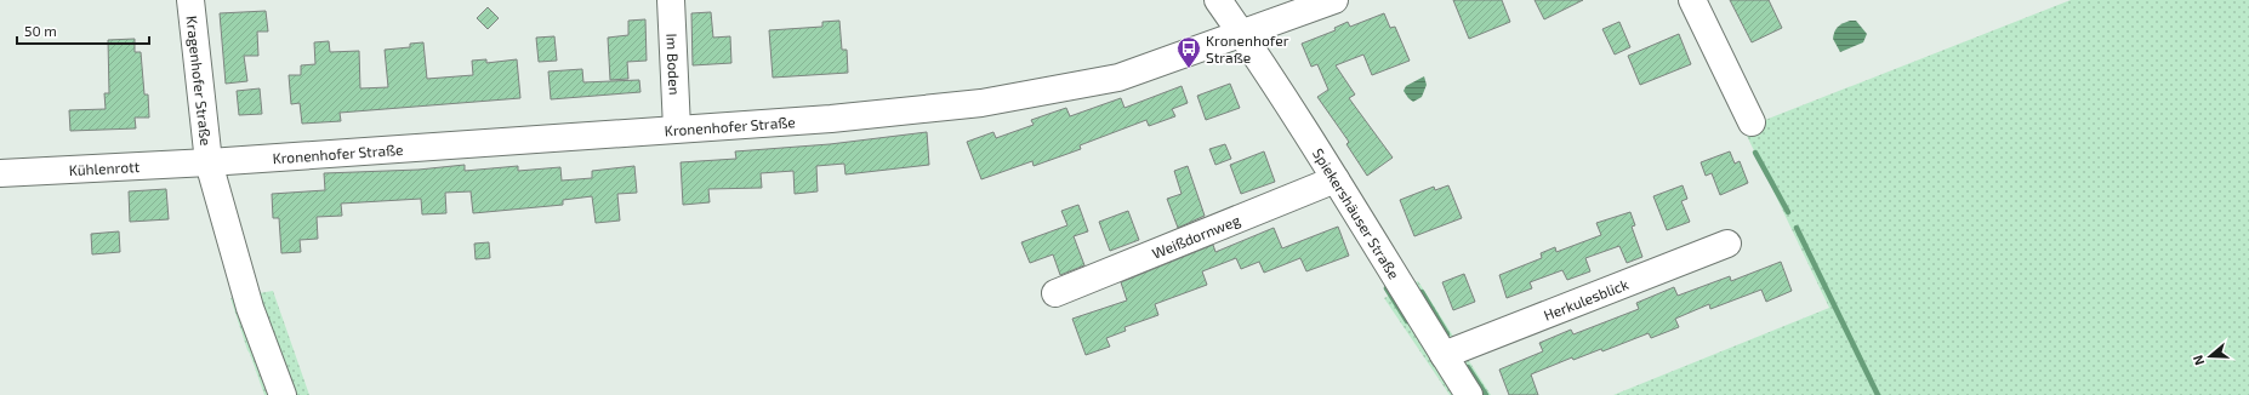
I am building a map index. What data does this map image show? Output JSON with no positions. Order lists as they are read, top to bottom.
{
  "streets": {
    "street": [
      "Im Boden",
      "Kragenhofer Straße",
      "Kronenhofer Straße",
      "Kühlenrott",
      "Spiekershäuser Straße",
      "Weißdornweg",
      "Herkulesblick"
    ]
  },
  "crossings": [
    ["Im Boden", "Kronenhofer Straße"],
    ["Kragenhofer Straße", "Kronenhofer Straße"],
    ["Kragenhofer Straße", "Kühlenrott"],
    ["Kronenhofer Straße", "Kühlenrott"],
    ["Kronenhofer Straße", "Spiekershäuser Straße"],
    ["Spiekershäuser Straße", "Weißdornweg"],
    ["Spiekershäuser Straße", "Herkulesblick"]
  ],
  "places": {
    "bus stop": ["Kronenhofer Straße"]
  },
  "scale_bar": "50 m",
  "north": "left"
}
